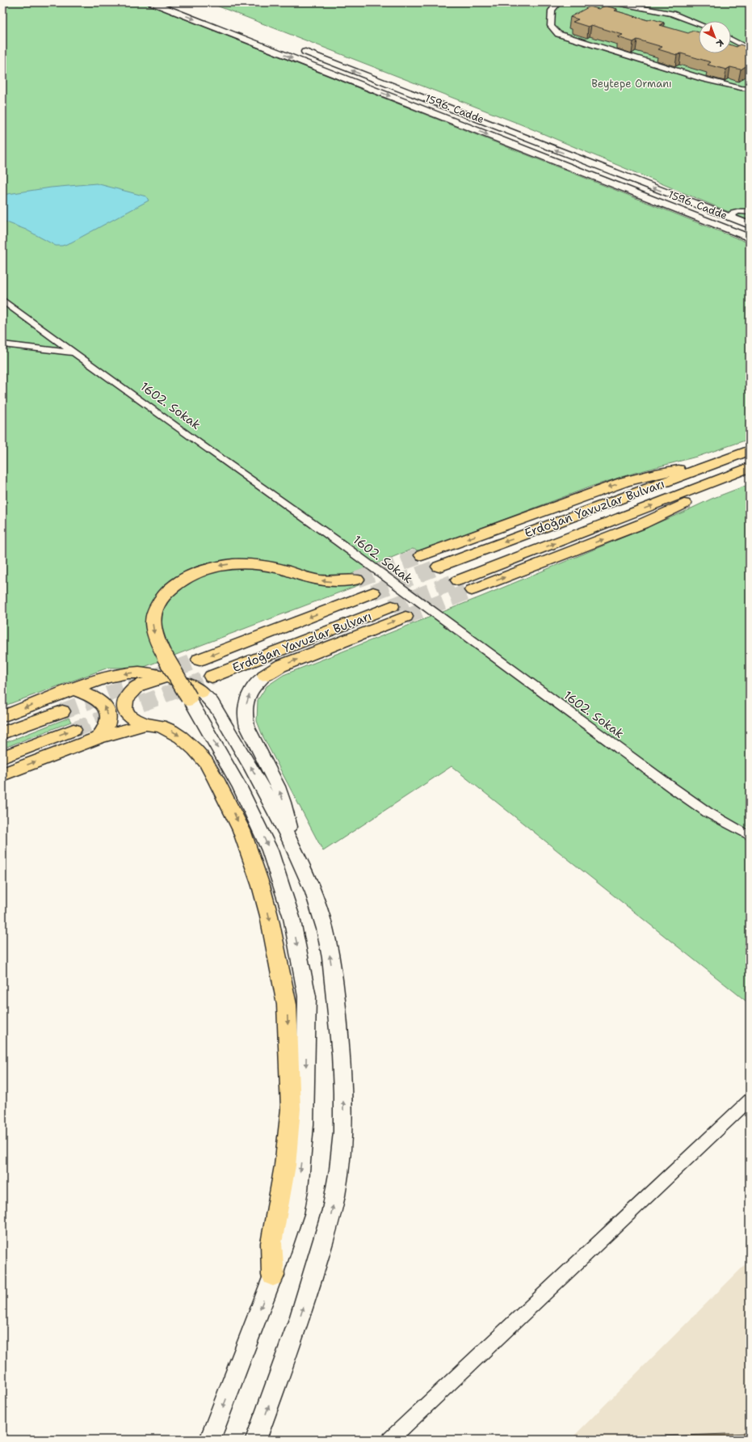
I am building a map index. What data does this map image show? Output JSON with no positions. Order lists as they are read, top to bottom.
{
  "streets": {
    "main road": ["1596. Cadde", "Erdoğan Yavuzlar Bulvarı"],
    "street": ["1602. Sokak"]
  },
  "parks": ["Beytepe Ormanı"],
  "north": "bottom right"
}
